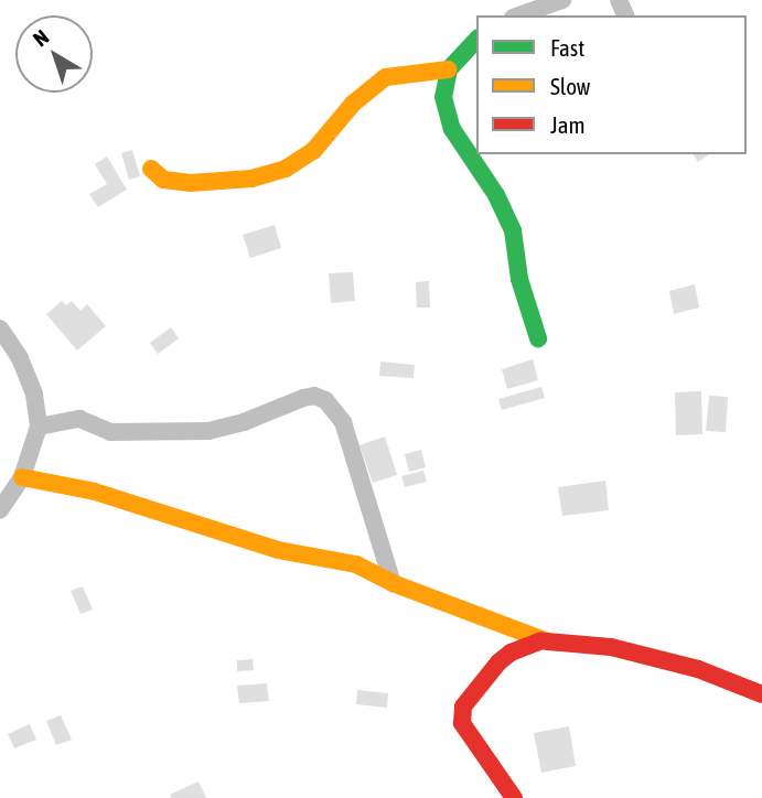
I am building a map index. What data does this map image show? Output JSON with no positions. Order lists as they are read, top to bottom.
{
  "legend": ["Fast", "Slow", "Jam"],
  "north": "top left"
}
